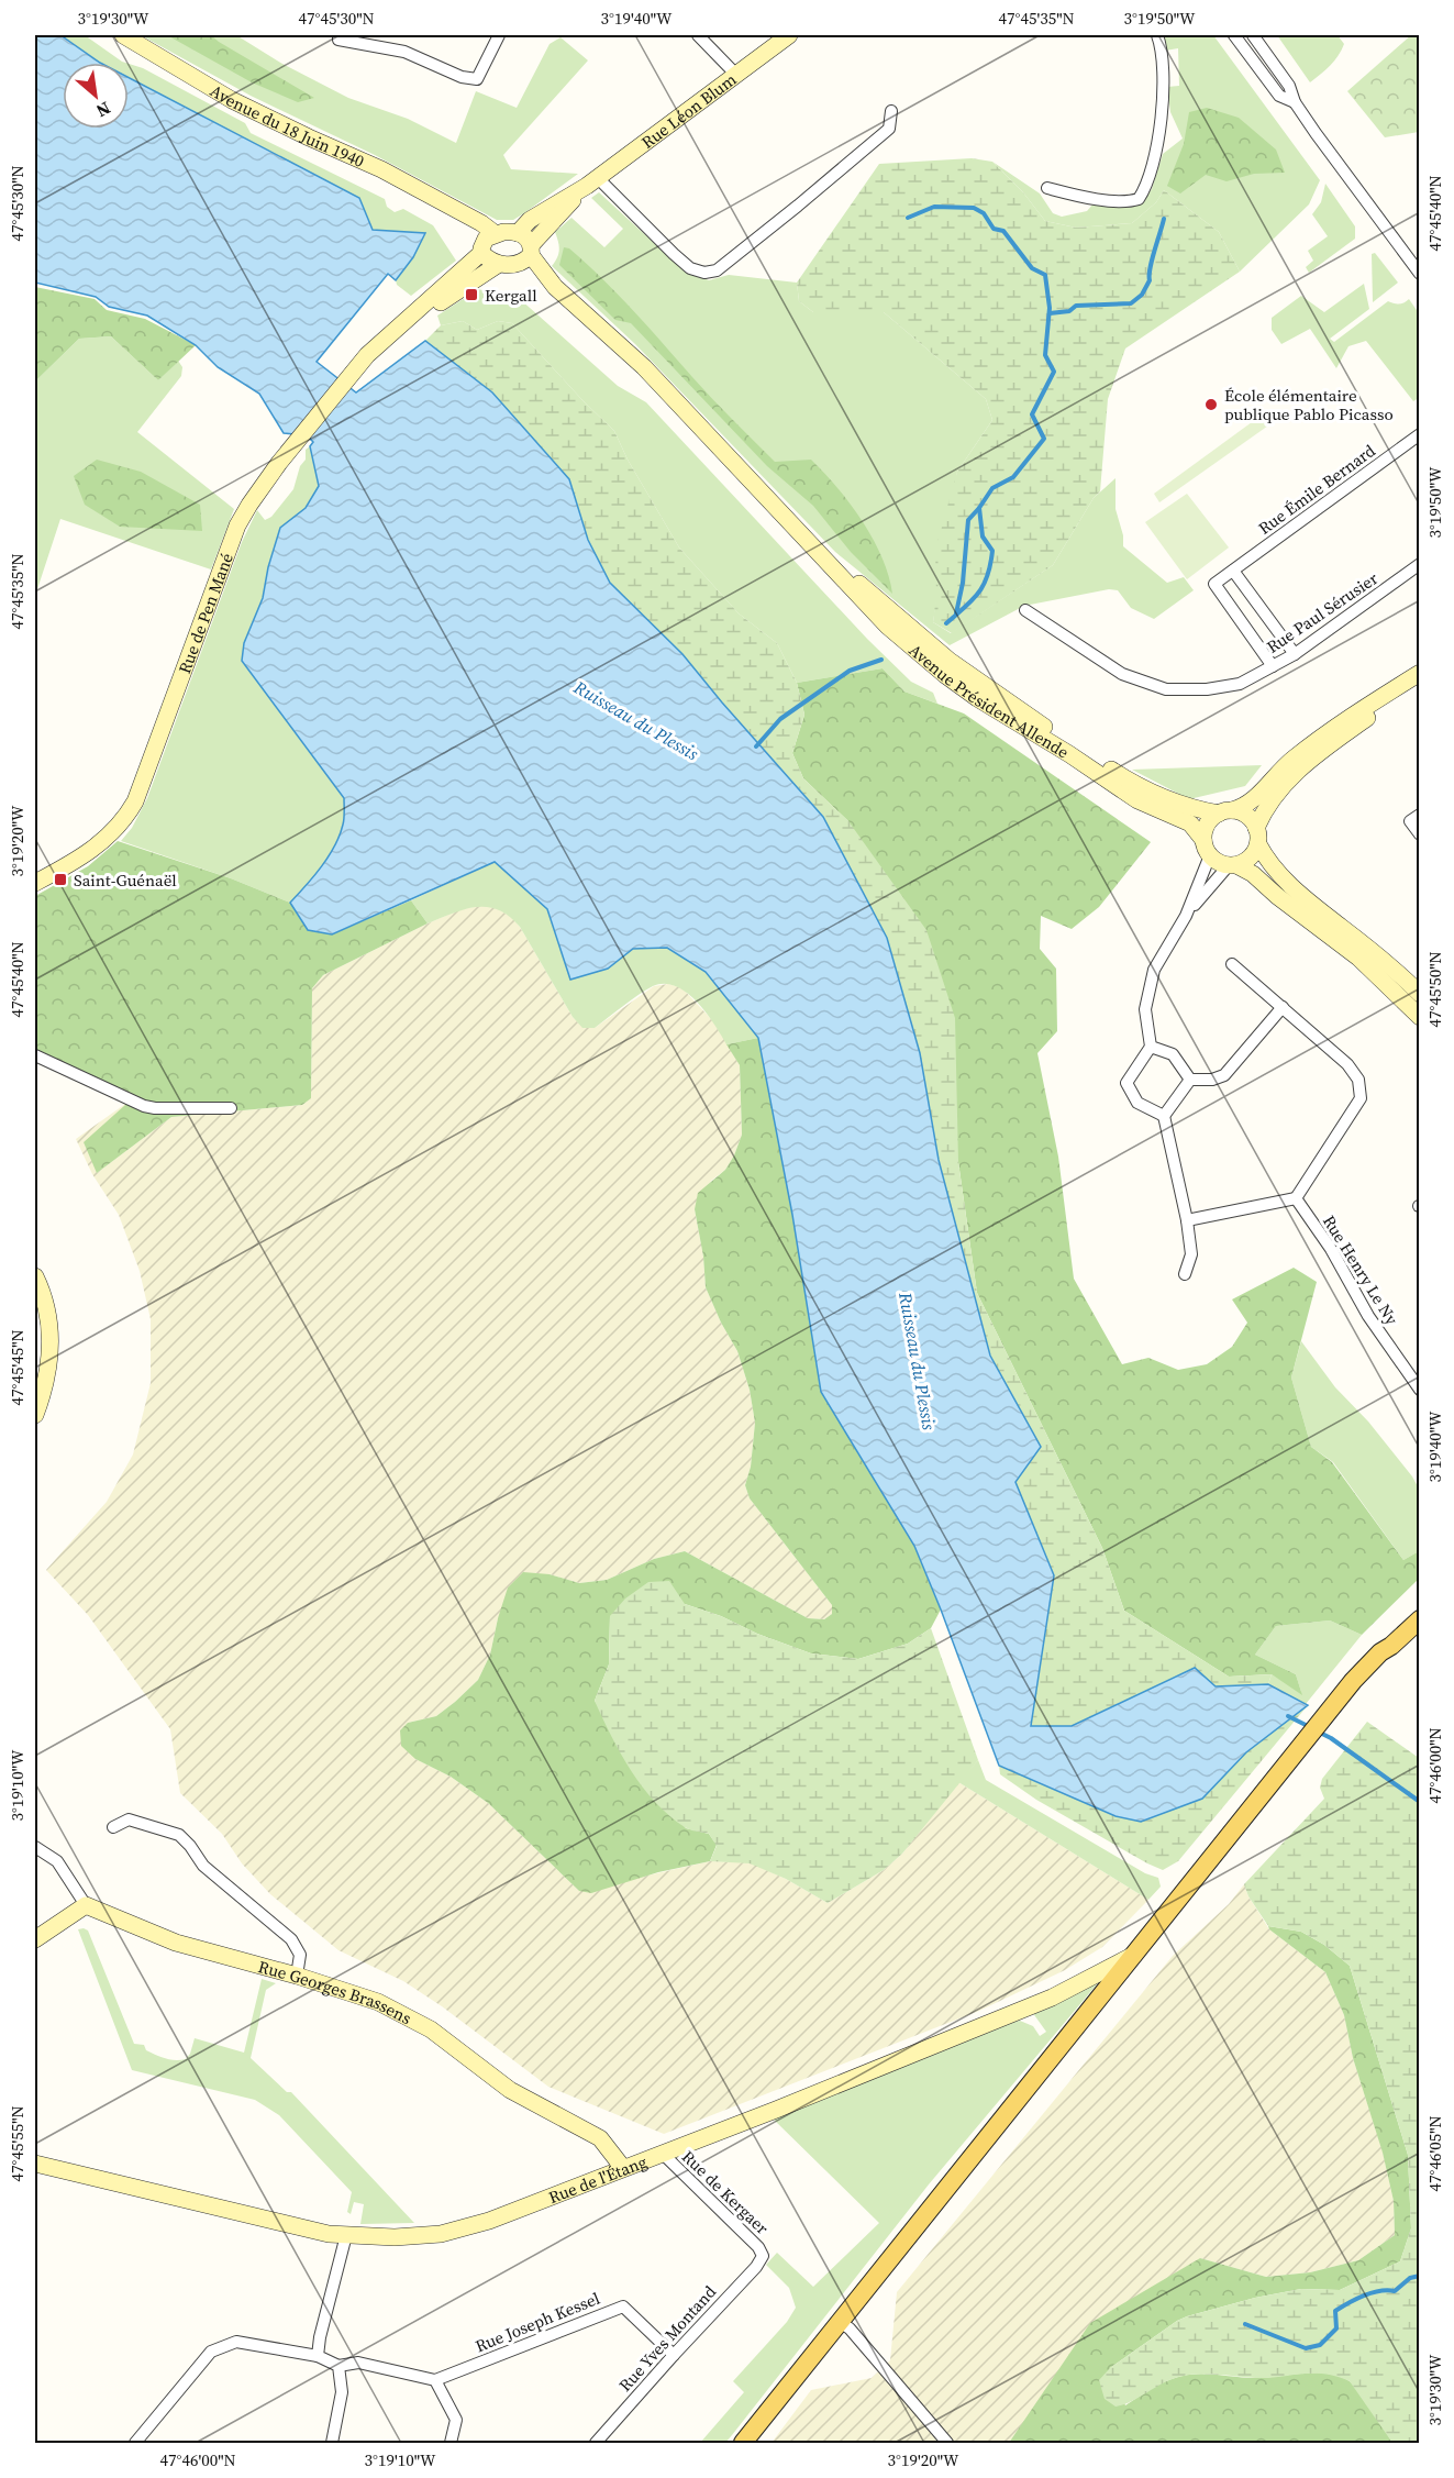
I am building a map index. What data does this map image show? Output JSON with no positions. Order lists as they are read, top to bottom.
{
  "streets": {
    "street": [
      "Rue Léon Blum",
      "Avenue du 18 Juin 1940",
      "Rue Émile Bernard",
      "Rue Paul Sérusier",
      "Rue de Pen Mané",
      "Avenue Président Allende",
      "Rue Henry Le Ny",
      "Rue Georges Brassens",
      "Rue de l'Étang",
      "Rue de Kergaer",
      "Rue Joseph Kessel",
      "Rue Yves Montand"
    ]
  },
  "crossings": [
    ["Rue Léon Blum", "Avenue Président Allende"],
    ["Avenue du 18 Juin 1940", "Rue de Pen Mané"],
    ["Rue Georges Brassens", "Rue de l'Étang"],
    ["Rue de l'Étang", "Rue de Kergaer"],
    ["Rue de Kergaer", "Rue Yves Montand"],
    ["Rue Joseph Kessel", "Rue Yves Montand"]
  ],
  "water": ["Ruisseau du Plessis"],
  "places": {
    "transit": ["Kergall", "Saint-Guénaël"],
    "other": ["École élémentaire publique Pablo Picasso"]
  },
  "north": "bottom right",
  "coordinates": [
    "3°19'30\"W",
    "47°45'30\"N",
    "3°19'40\"W",
    "47°45'35\"N",
    "3°19'50\"W",
    "47°45'40\"N",
    "3°19'20\"W",
    "47°45'50\"N",
    "47°45'45\"N",
    "47°46'00\"N",
    "3°19'10\"W",
    "47°45'55\"N",
    "47°46'05\"N"
  ]
}
